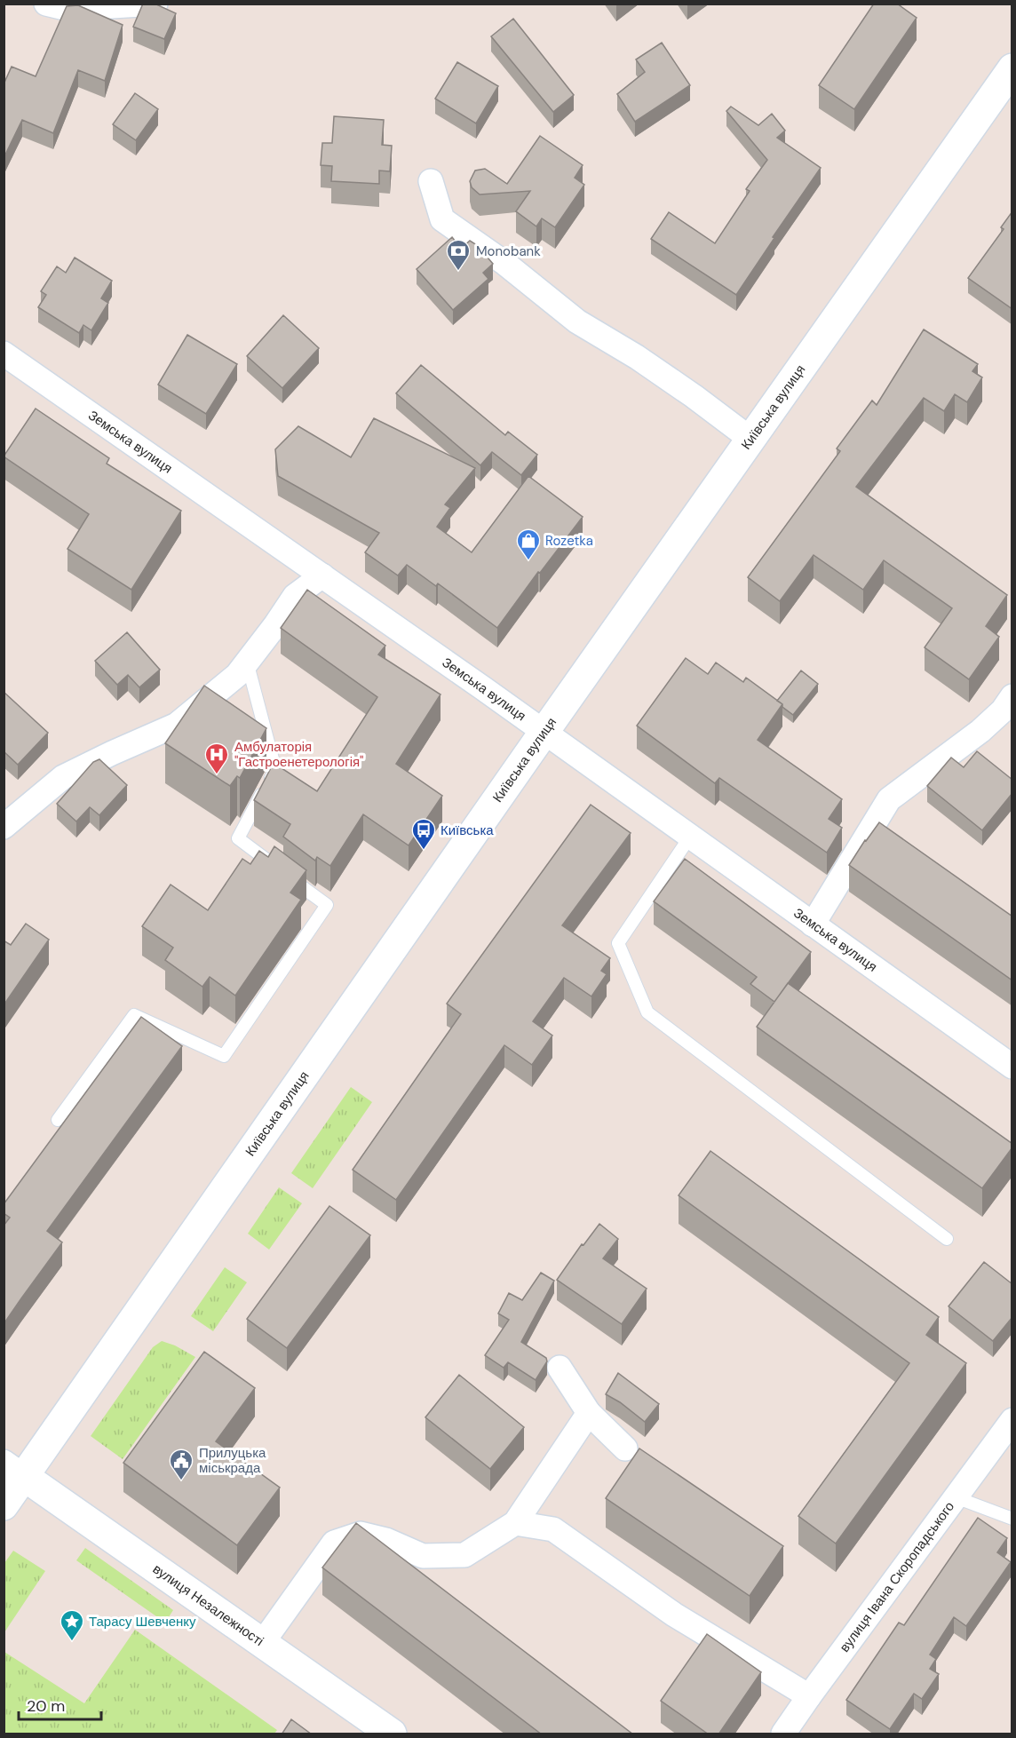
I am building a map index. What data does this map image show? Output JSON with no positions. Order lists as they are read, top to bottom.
{
  "streets": {
    "main road": ["Київська вулиця", "вулиця Незалежності"],
    "street": ["Земська вулиця", "вулиця Івана Скоропадського"]
  },
  "crossings": [
    ["Київська вулиця", "Земська вулиця"],
    ["Київська вулиця", "вулиця Незалежності"]
  ],
  "places": {
    "bank": ["Monobank"],
    "shop": ["Rozetka"],
    "hospital": ["Амбулаторія \"Гастроенетерологія\""],
    "bus stop": ["Київська"],
    "public building": ["Прилуцька міськрада"],
    "place": ["Тарасу Шевченку"]
  },
  "scale_bar": "20 m"
}
